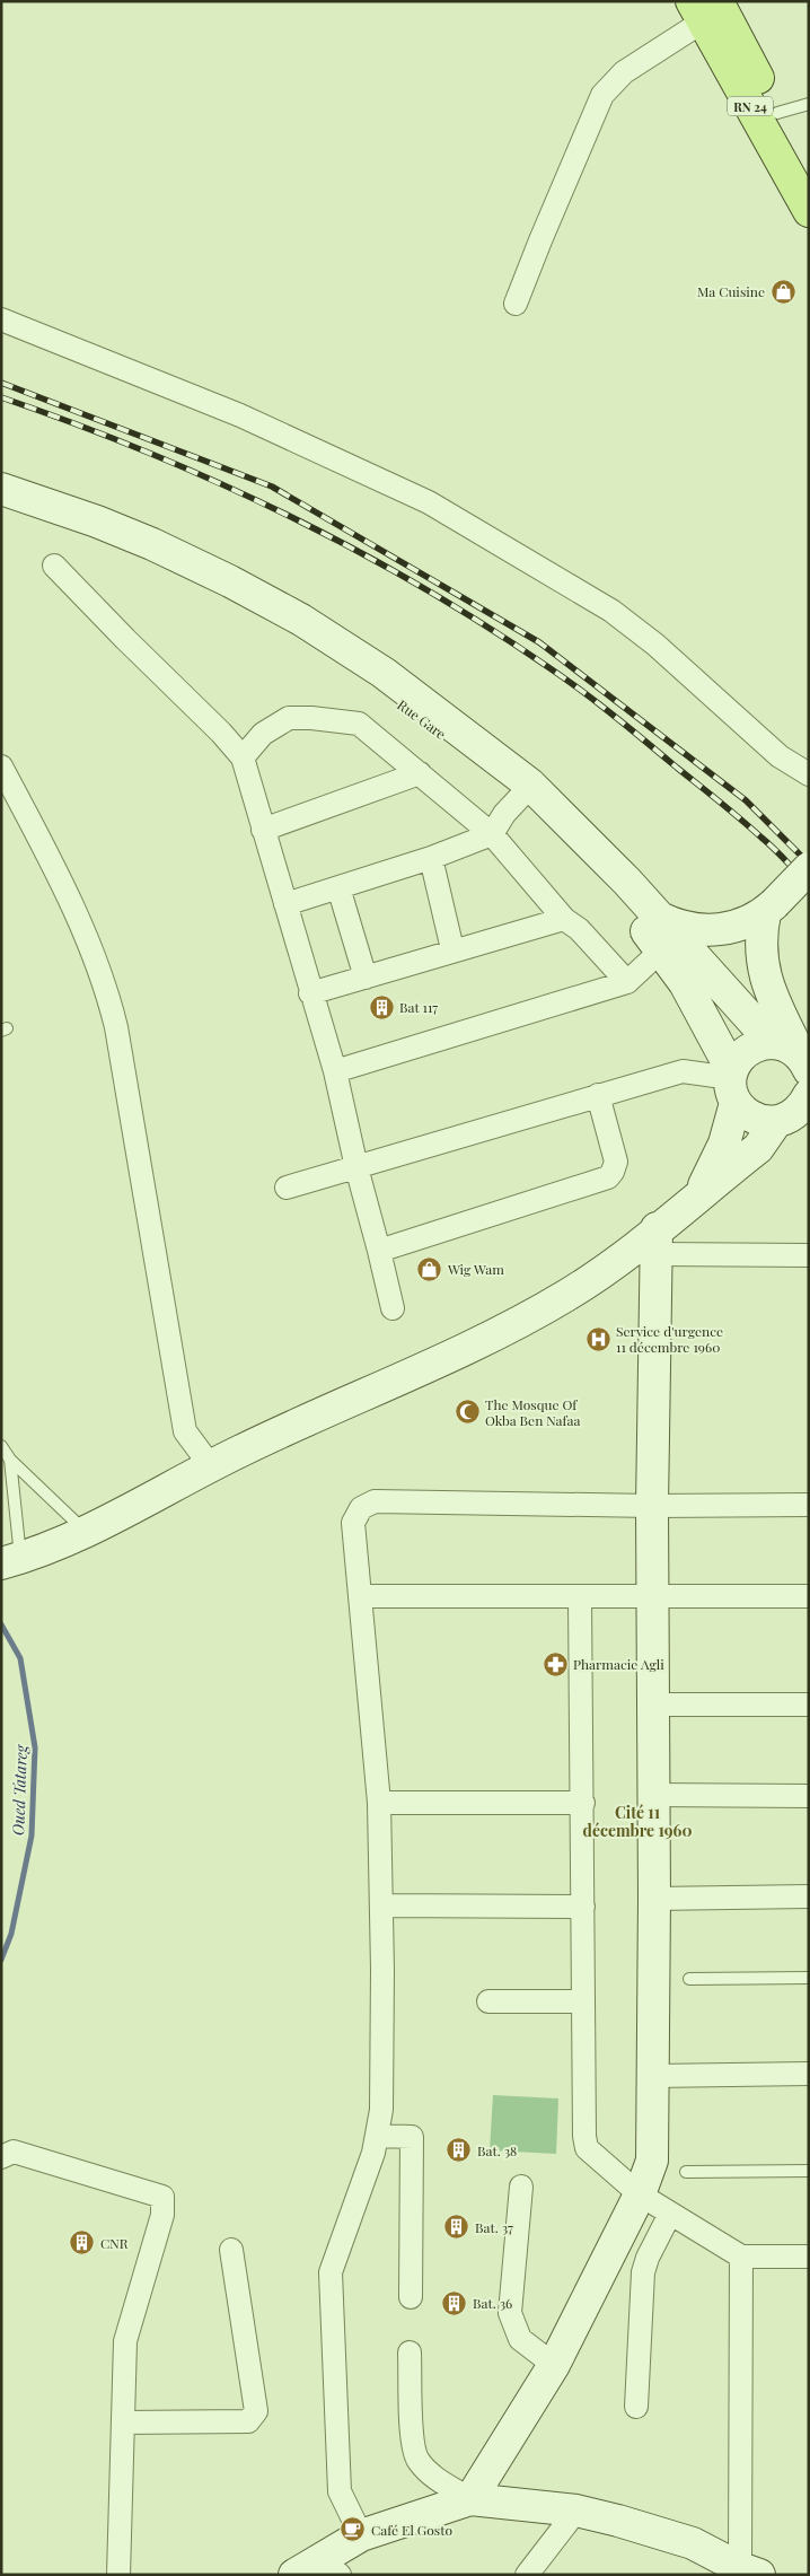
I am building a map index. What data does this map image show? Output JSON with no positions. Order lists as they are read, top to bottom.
{
  "streets": {
    "main road": ["RN 24"],
    "street": ["Rue Gare"]
  },
  "districts": ["Cité 11 décembre 1960"],
  "water": ["Oued Tatareg"],
  "places": {
    "shop": ["Ma Cuisine", "Wig Wam"],
    "building": [
      "Bat 117",
      "Bat. 38",
      "Bat. 37",
      "CNR",
      "Bat. 36"
    ],
    "hospital": ["Service d'urgence 11 décembre 1960"],
    "mosque": ["The Mosque Of Okba Ben Nafaa"],
    "pharmacy": ["Pharmacie Agli"],
    "cafe": ["Café El Gosto"]
  }
}
